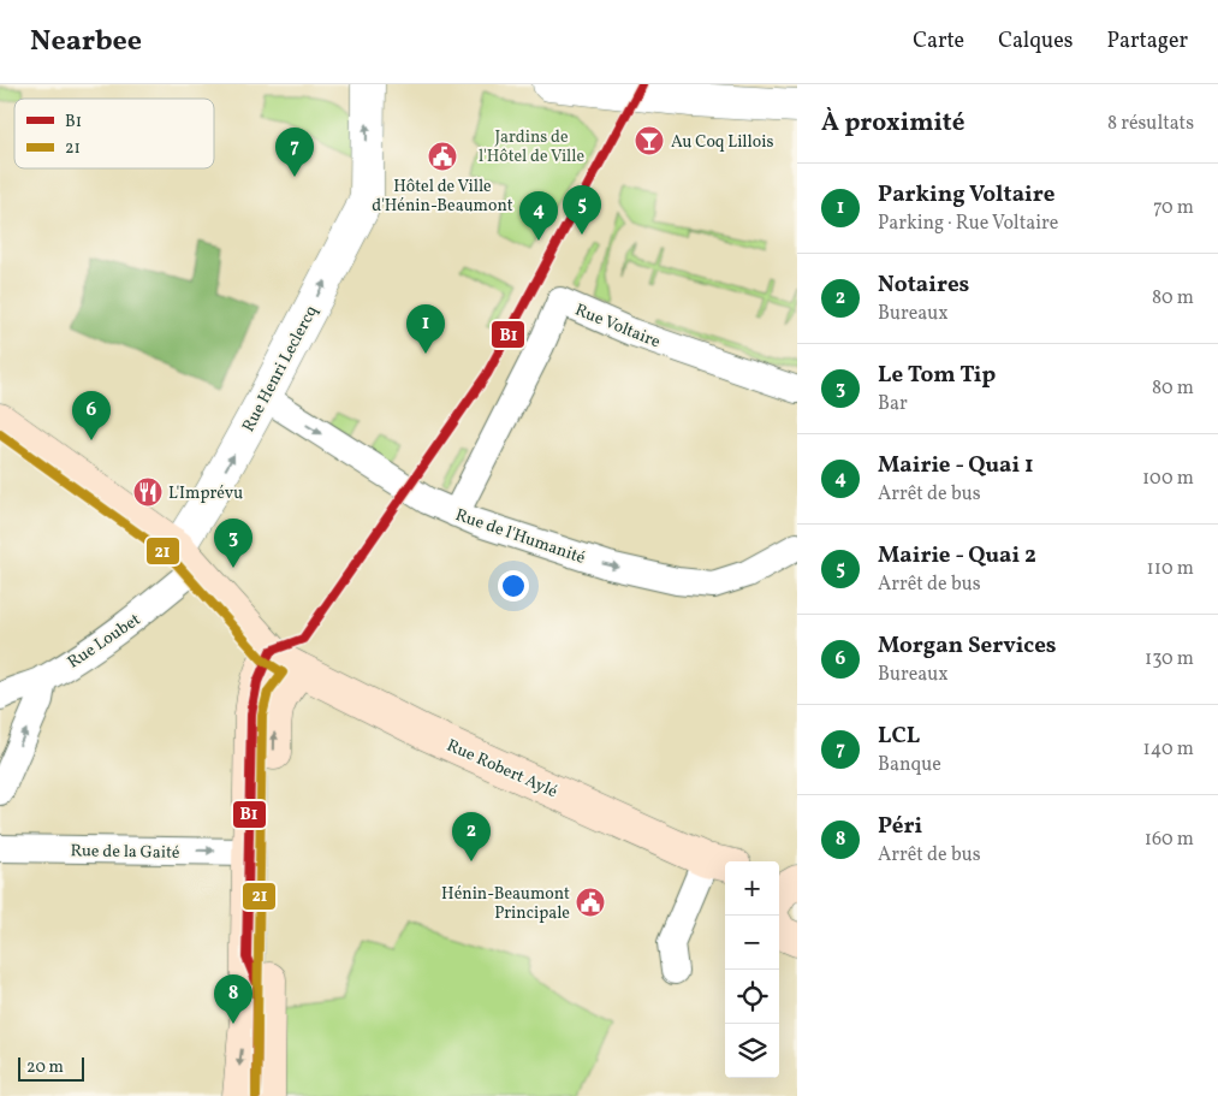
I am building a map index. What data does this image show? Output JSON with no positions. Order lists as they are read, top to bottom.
{
  "streets": {
    "main road": ["Rue Robert Aylé"],
    "street": [
      "Rue Voltaire",
      "Rue Henri Leclercq",
      "Rue de l'Humanité",
      "Rue Loubet",
      "Rue de la Gaité"
    ]
  },
  "crossings": [
    ["Rue Voltaire", "Rue de l'Humanité"],
    ["Rue Henri Leclercq", "Rue de l'Humanité"],
    ["Rue Henri Leclercq", "Rue Loubet"],
    ["Rue Henri Leclercq", "Rue Robert Aylé"],
    ["Rue Loubet", "Rue Robert Aylé"]
  ],
  "one_way": ["Rue Henri Leclercq", "Rue de l'Humanité", "Rue de la Gaité"],
  "parks": ["Jardins de l'Hôtel de Ville"],
  "places": {
    "bar": ["Au Coq Lillois"],
    "public building": ["Hôtel de Ville d'Hénin-Beaumont", "Hénin-Beaumont Principale"],
    "restaurant": ["L'Imprévu"]
  },
  "lines": ["transit line B1", "transit line 21"],
  "legend": ["B1", "21"],
  "scale_bar": "20 m",
  "page": {
    "header": "Nearbee",
    "nav": ["Carte", "Calques", "Partager"],
    "heading": ["À proximité", "8 résultats"],
    "pins": [
      "7",
      "5",
      "4",
      "1",
      "6",
      "3",
      "2",
      "8"
    ],
    "list": [
      {
        "mark": "1",
        "name": "Parking Voltaire",
        "note": "Parking · Rue Voltaire",
        "value": "70 m"
      },
      {
        "mark": "2",
        "name": "Notaires",
        "note": "Bureaux",
        "value": "80 m"
      },
      {
        "mark": "3",
        "name": "Le Tom Tip",
        "note": "Bar",
        "value": "80 m"
      },
      {
        "mark": "4",
        "name": "Mairie - Quai 1",
        "note": "Arrêt de bus",
        "value": "100 m"
      },
      {
        "mark": "5",
        "name": "Mairie - Quai 2",
        "note": "Arrêt de bus",
        "value": "110 m"
      },
      {
        "mark": "6",
        "name": "Morgan Services",
        "note": "Bureaux",
        "value": "130 m"
      },
      {
        "mark": "7",
        "name": "LCL",
        "note": "Banque",
        "value": "140 m"
      },
      {
        "mark": "8",
        "name": "Péri",
        "note": "Arrêt de bus",
        "value": "160 m"
      }
    ],
    "map_buttons": ["+", "−"],
    "scale": "20 m"
  }
}
